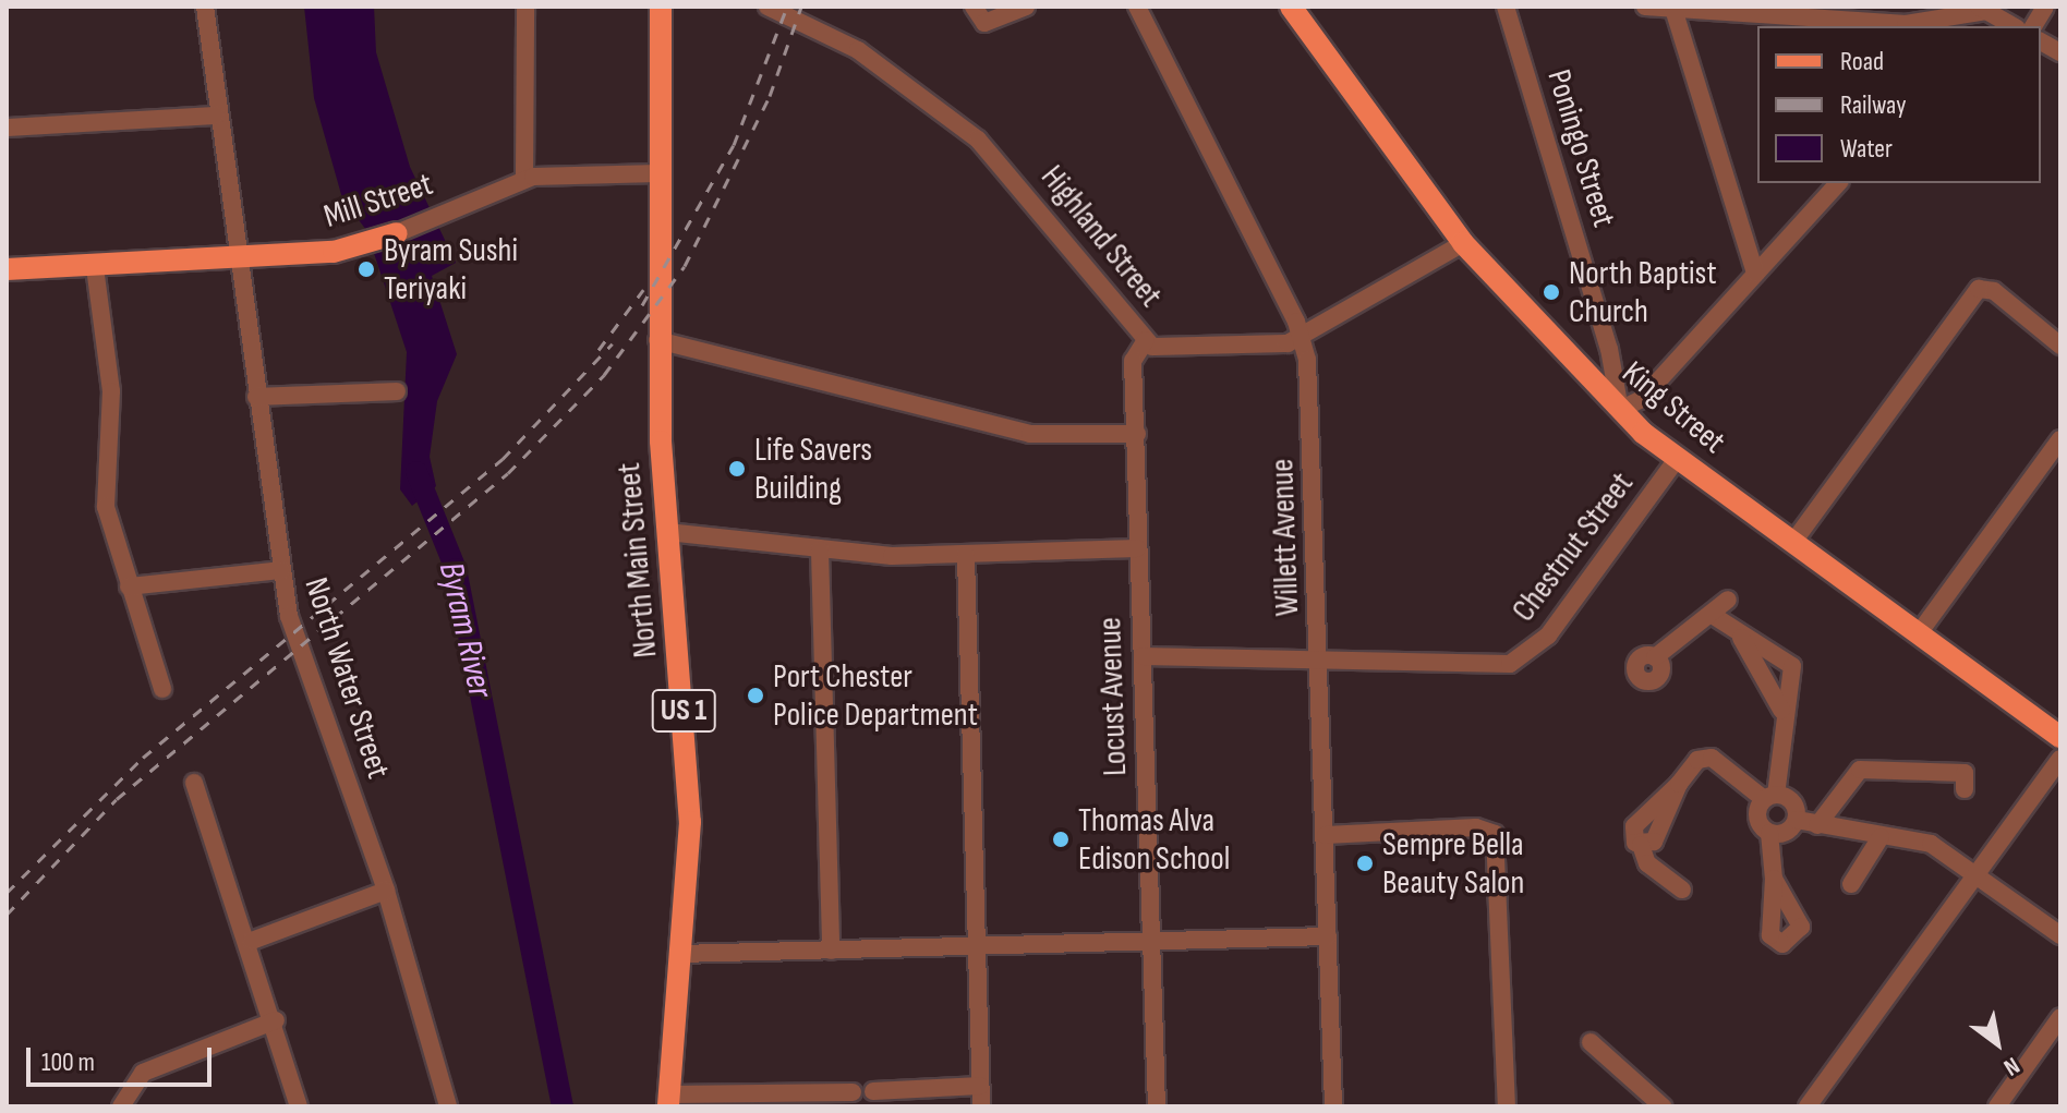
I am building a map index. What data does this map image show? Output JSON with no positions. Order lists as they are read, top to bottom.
{
  "streets": {
    "main road": [
      "Mill Street",
      "King Street",
      "North Main Street",
      "US 1"
    ],
    "street": [
      "Poningo Street",
      "Highland Street",
      "Willett Avenue",
      "Chestnut Street",
      "North Water Street",
      "Locust Avenue"
    ]
  },
  "crossings": [
    ["Poningo Street", "King Street"],
    ["Mill Street", "North Main Street"],
    ["Mill Street", "North Water Street"],
    ["Highland Street", "King Street"],
    ["Highland Street", "Willett Avenue"],
    ["Highland Street", "Locust Avenue"],
    ["King Street", "Chestnut Street"],
    ["Willett Avenue", "Chestnut Street"],
    ["Chestnut Street", "Locust Avenue"]
  ],
  "water": ["Byram River"],
  "places": [
    "Byram Sushi Teriyaki",
    "North Baptist Church",
    "Life Savers Building",
    "Port Chester Police Department",
    "Thomas Alva Edison School",
    "Sempre Bella Beauty Salon"
  ],
  "legend": ["Road", "Railway", "Water"],
  "scale_bar": "100 m",
  "north": "bottom right"
}
